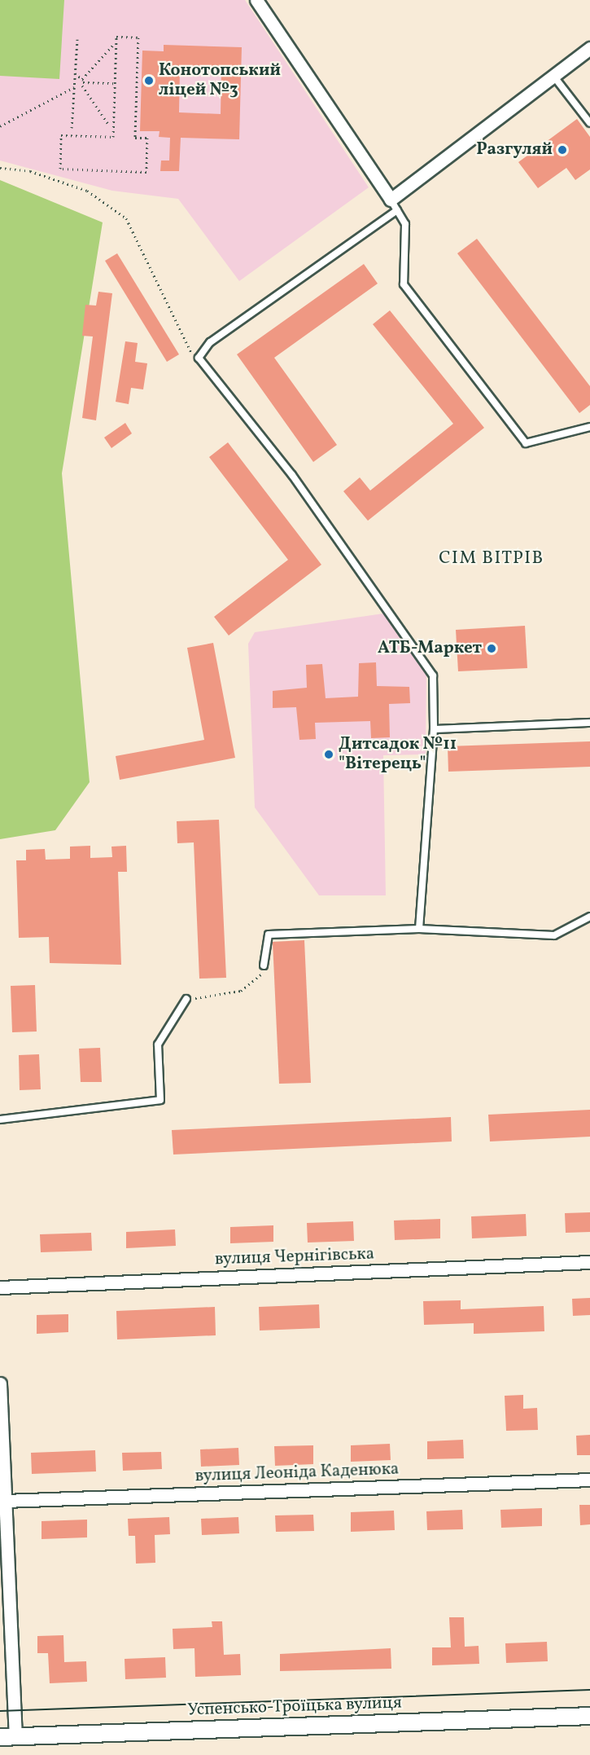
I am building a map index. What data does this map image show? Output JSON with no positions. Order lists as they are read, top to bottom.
{
  "streets": {
    "street": ["вулиця Чернігівська", "вулиця Леоніда Каденюка", "Успенсько-Троїцька вулиця"]
  },
  "districts": ["СІМ ВІТРІВ"],
  "places": [
    "Конотопський ліцей №3",
    "Разгуляй",
    "АТБ-Маркет",
    "Дитсадок №11 \"Вітерець\""
  ]
}
